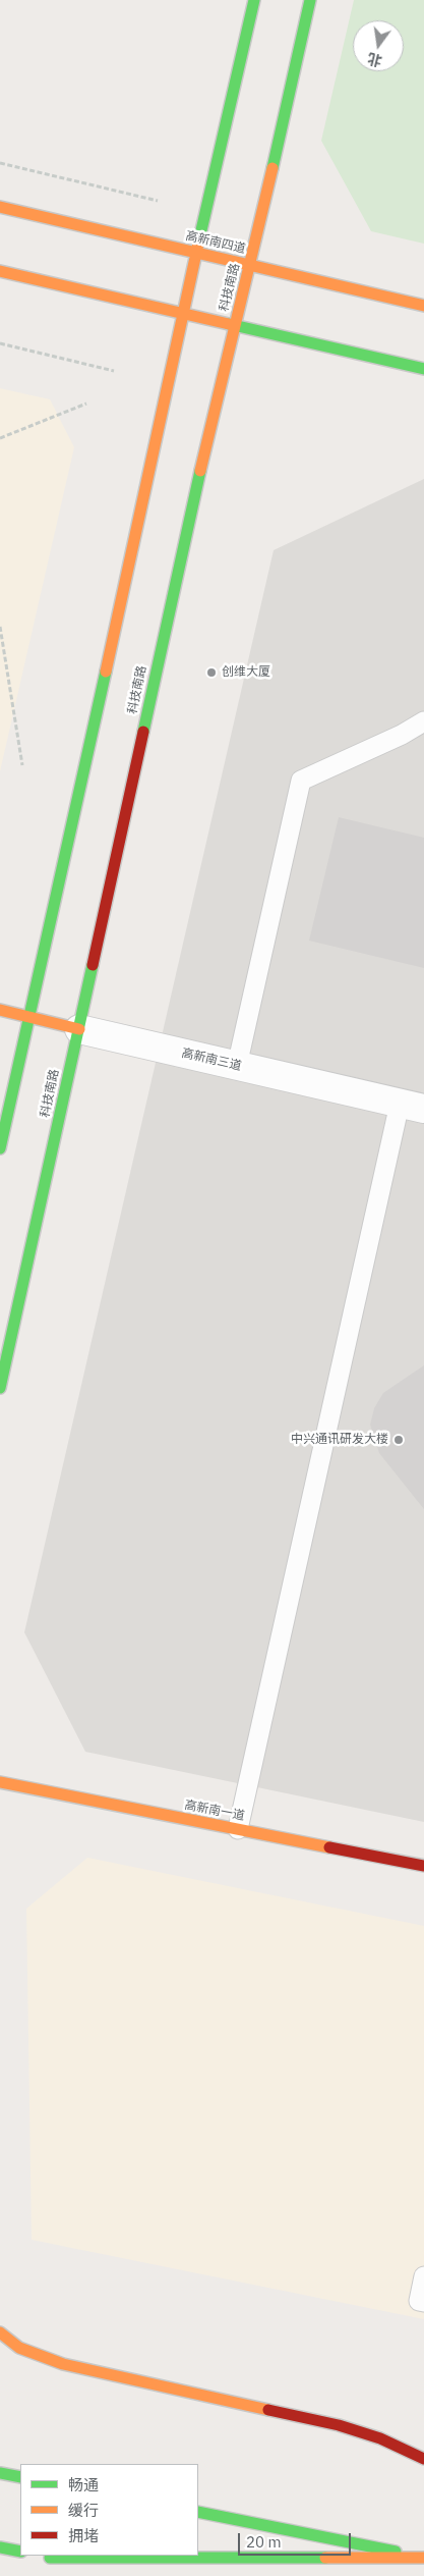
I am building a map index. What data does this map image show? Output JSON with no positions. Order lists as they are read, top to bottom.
{
  "streets": {
    "main road": [
      "高新南四道",
      "科技南路",
      "高新南三道",
      "高新南一道"
    ]
  },
  "crossings": [
    ["高新南四道", "科技南路"],
    ["科技南路", "高新南三道"]
  ],
  "places": ["创维大厦", "中兴通讯研发大楼"],
  "legend": ["畅通", "缓行", "拥堵"],
  "scale_bar": "20 m",
  "north": "bottom"
}
